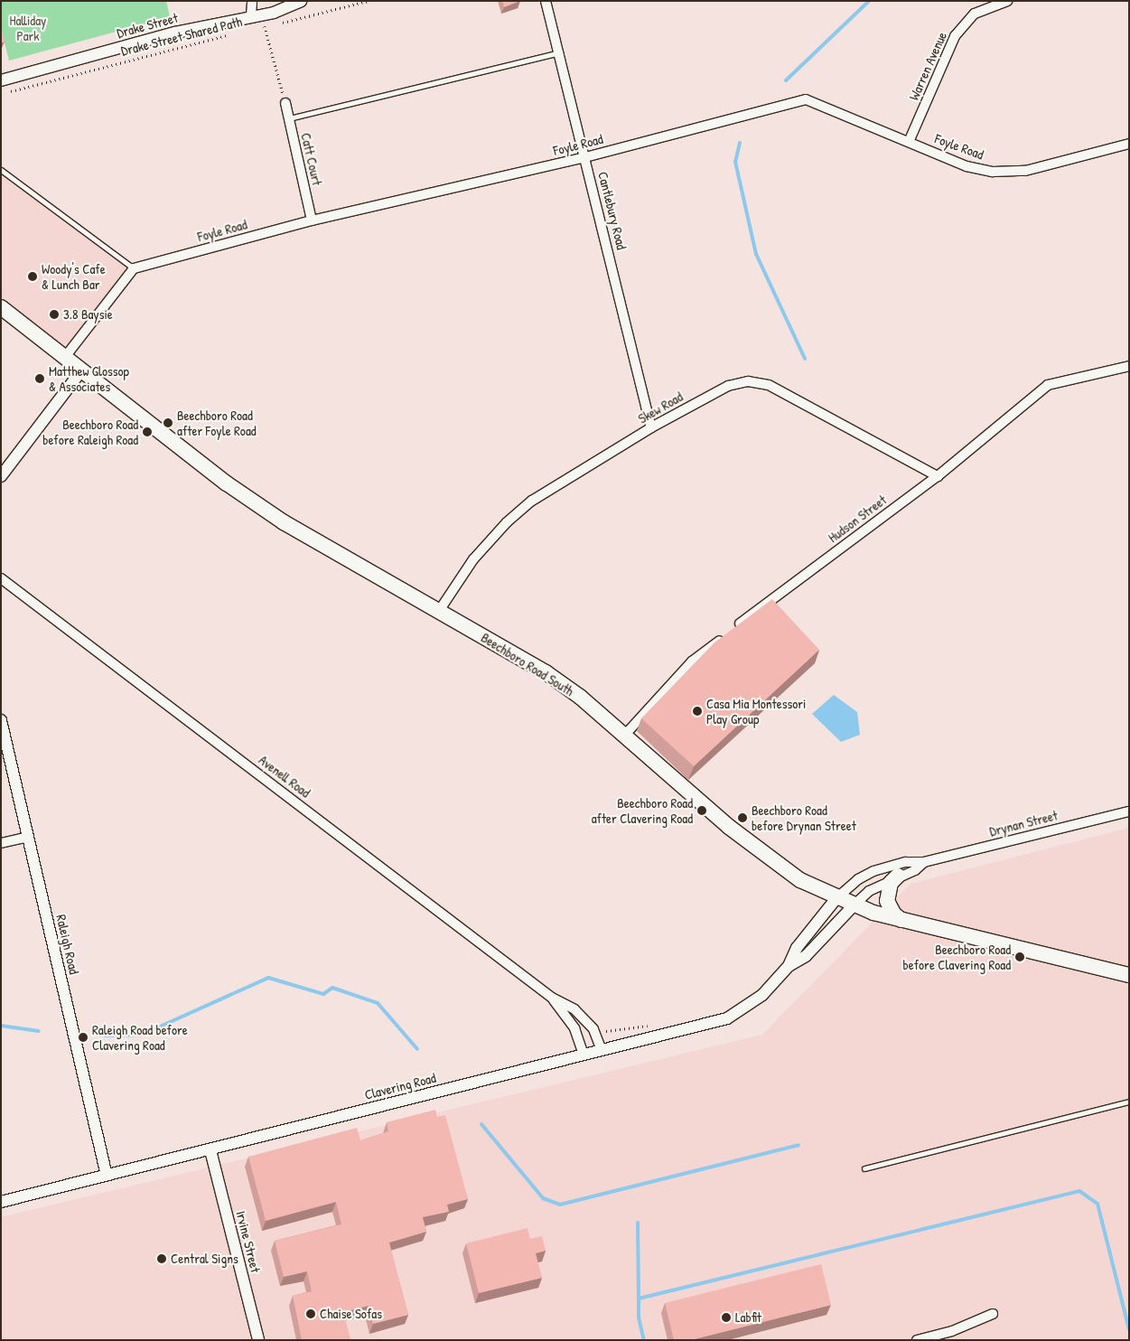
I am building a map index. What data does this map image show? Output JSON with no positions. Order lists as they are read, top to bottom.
{
  "streets": {
    "main road": ["Beechboro Road South"],
    "street": [
      "Drake Street",
      "Warren Avenue",
      "Foyle Road",
      "Catt Court",
      "Cantlebury Road",
      "Skew Road",
      "Hudson Street",
      "Avenell Road",
      "Drynan Street",
      "Raleigh Road",
      "Clavering Road",
      "Irvine Street"
    ],
    "path": ["Drake Street Shared Path"]
  },
  "crossings": [
    ["Warren Avenue", "Foyle Road"],
    ["Foyle Road", "Catt Court"],
    ["Foyle Road", "Cantlebury Road"],
    ["Cantlebury Road", "Skew Road"],
    ["Skew Road", "Hudson Street"],
    ["Skew Road", "Beechboro Road South"],
    ["Hudson Street", "Beechboro Road South"],
    ["Beechboro Road South", "Drynan Street"],
    ["Beechboro Road South", "Clavering Road"],
    ["Avenell Road", "Clavering Road"],
    ["Drynan Street", "Clavering Road"],
    ["Raleigh Road", "Clavering Road"],
    ["Clavering Road", "Irvine Street"]
  ],
  "parks": ["Halliday Park"],
  "places": [
    "Woody's Cafe & Lunch Bar",
    "3.8 Baysie",
    "Matthew Glossop & Associates",
    "Beechboro Road after Foyle Road",
    "Beechboro Road before Raleigh Road",
    "Casa Mia Montessori Play Group",
    "Beechboro Road after Clavering Road",
    "Beechboro Road before Drynan Street",
    "Beechboro Road before Clavering Road",
    "Raleigh Road before Clavering Road",
    "Central Signs",
    "Chaise Sofas",
    "Labfit"
  ]
}
